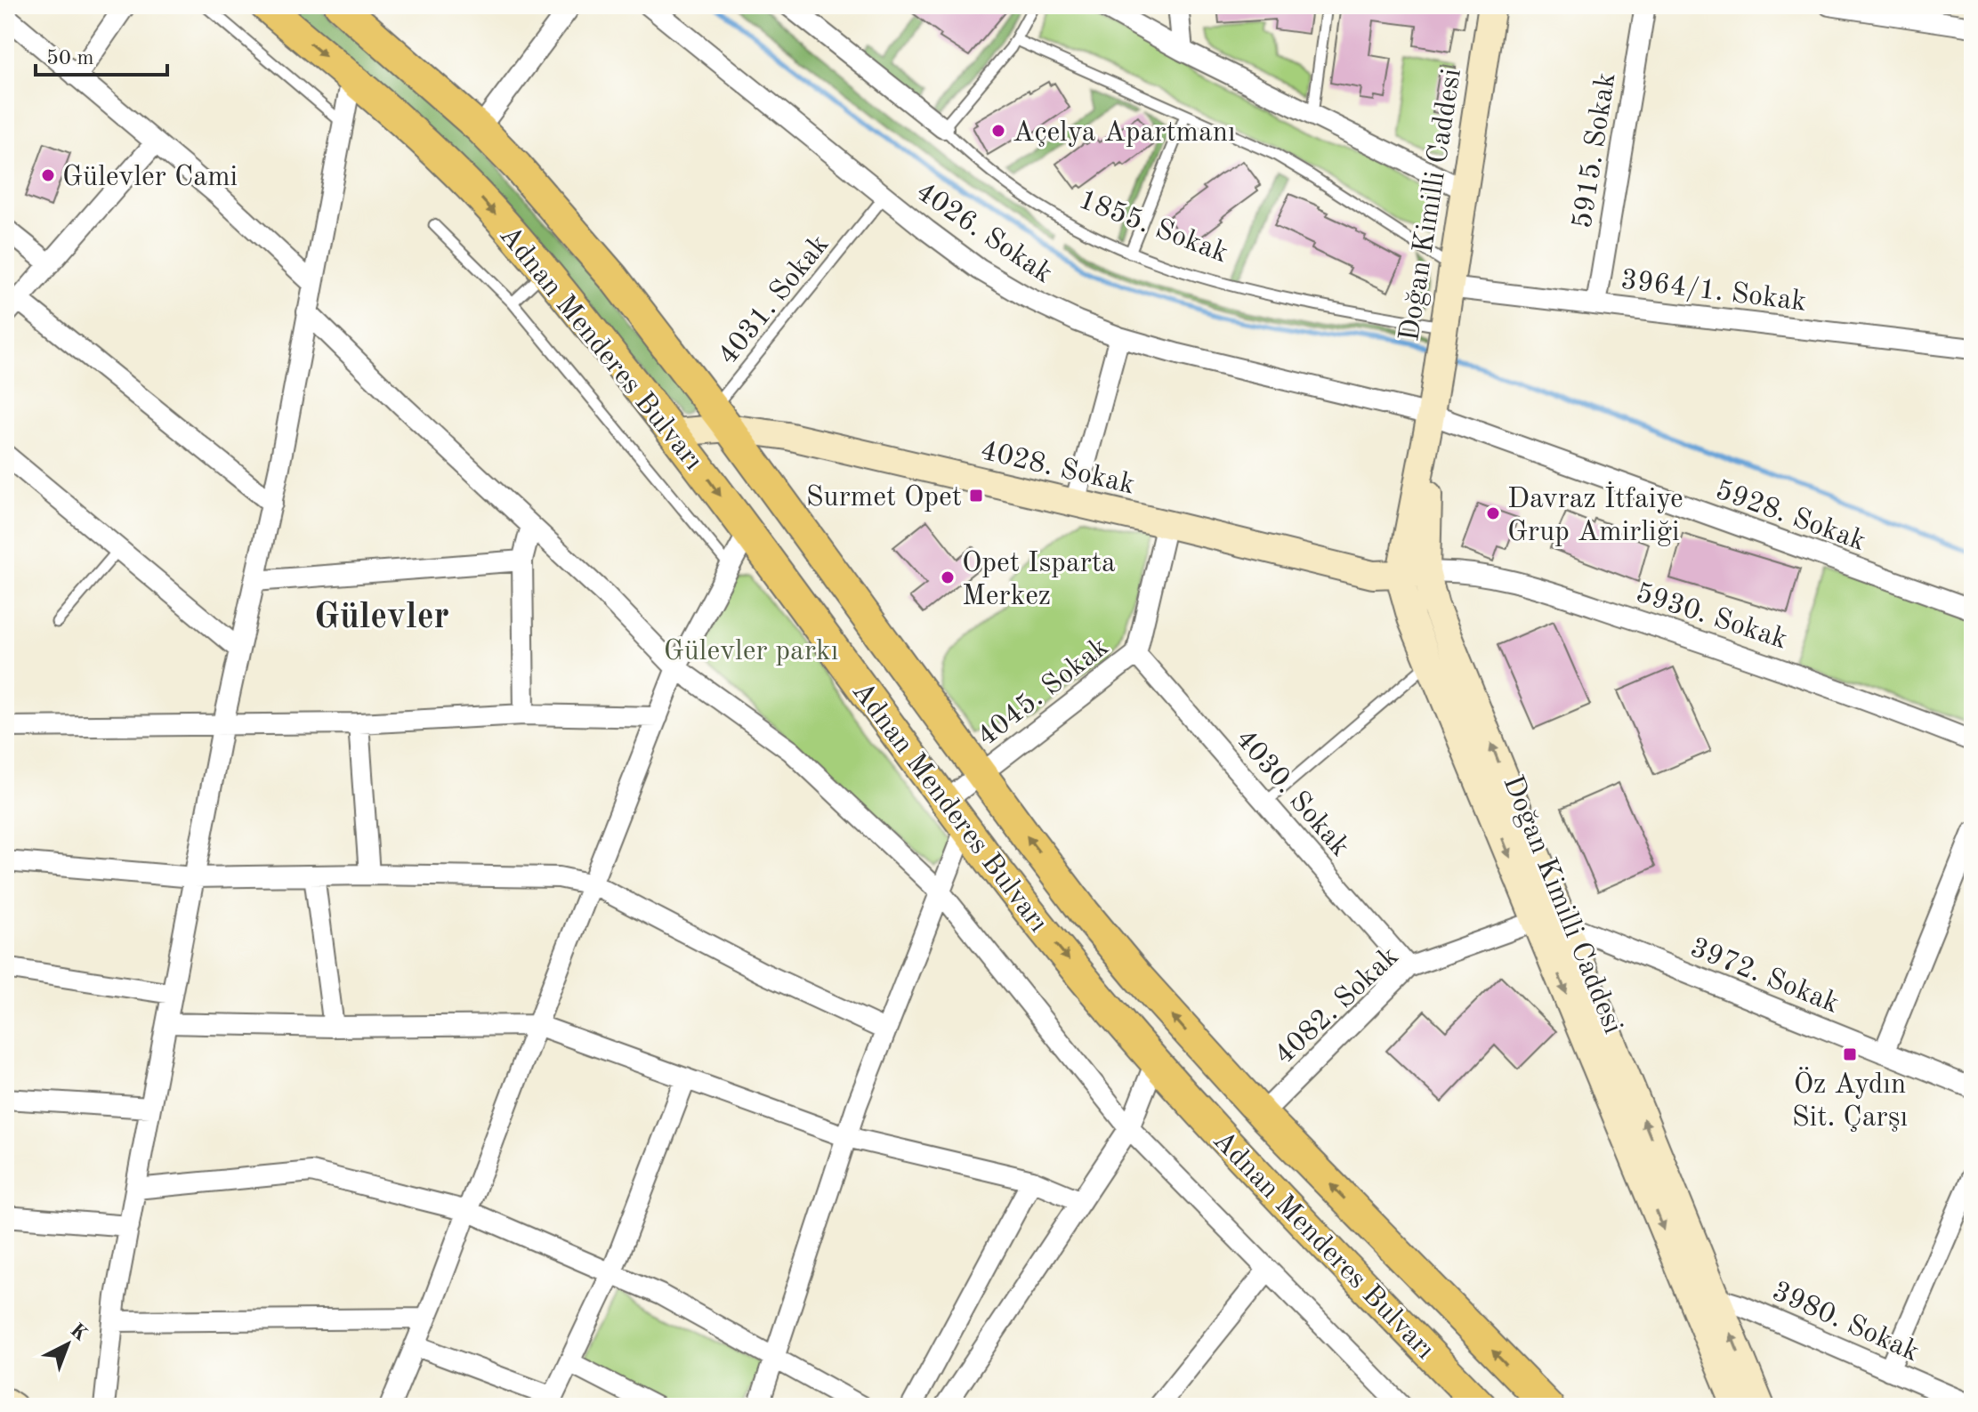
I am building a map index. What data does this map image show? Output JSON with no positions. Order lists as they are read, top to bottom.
{
  "streets": {
    "main road": ["Doğan Kimilli Caddesi", "Adnan Menderes Bulvarı", "4028. Sokak"],
    "street": [
      "5915. Sokak",
      "1855. Sokak",
      "4026. Sokak",
      "3964/1. Sokak",
      "5928. Sokak",
      "5930. Sokak",
      "4045. Sokak",
      "4030. Sokak",
      "3972. Sokak",
      "4082. Sokak",
      "3980. Sokak"
    ],
    "lane": ["4031. Sokak"]
  },
  "crossings": [
    ["5915. Sokak", "3964/1. Sokak"],
    ["Doğan Kimilli Caddesi", "1855. Sokak"],
    ["Doğan Kimilli Caddesi", "4026. Sokak"],
    ["Doğan Kimilli Caddesi", "3964/1. Sokak"],
    ["Doğan Kimilli Caddesi", "4028. Sokak"],
    ["Doğan Kimilli Caddesi", "5928. Sokak"],
    ["Doğan Kimilli Caddesi", "5930. Sokak"],
    ["Doğan Kimilli Caddesi", "3972. Sokak"],
    ["Doğan Kimilli Caddesi", "4082. Sokak"],
    ["Doğan Kimilli Caddesi", "3980. Sokak"],
    ["4026. Sokak", "4031. Sokak"],
    ["4026. Sokak", "5928. Sokak"],
    ["4031. Sokak", "Adnan Menderes Bulvarı"],
    ["4031. Sokak", "4028. Sokak"],
    ["Adnan Menderes Bulvarı", "4028. Sokak"],
    ["Adnan Menderes Bulvarı", "4045. Sokak"],
    ["Adnan Menderes Bulvarı", "4082. Sokak"],
    ["4028. Sokak", "5930. Sokak"],
    ["4028. Sokak", "4045. Sokak"],
    ["4045. Sokak", "4030. Sokak"],
    ["4030. Sokak", "4082. Sokak"],
    ["3972. Sokak", "4082. Sokak"]
  ],
  "districts": ["Gülevler"],
  "parks": ["Gülevler parkı"],
  "places": {
    "other": [
      "Açelya Apartmanı",
      "Gülevler Cami",
      "Davraz İtfaiye Grup Amirliği",
      "Opet Isparta Merkez"
    ],
    "transit": ["Surmet Opet", "Öz Aydın Sit. Çarşı"]
  },
  "scale_bar": "50 m",
  "north": "top right"
}
